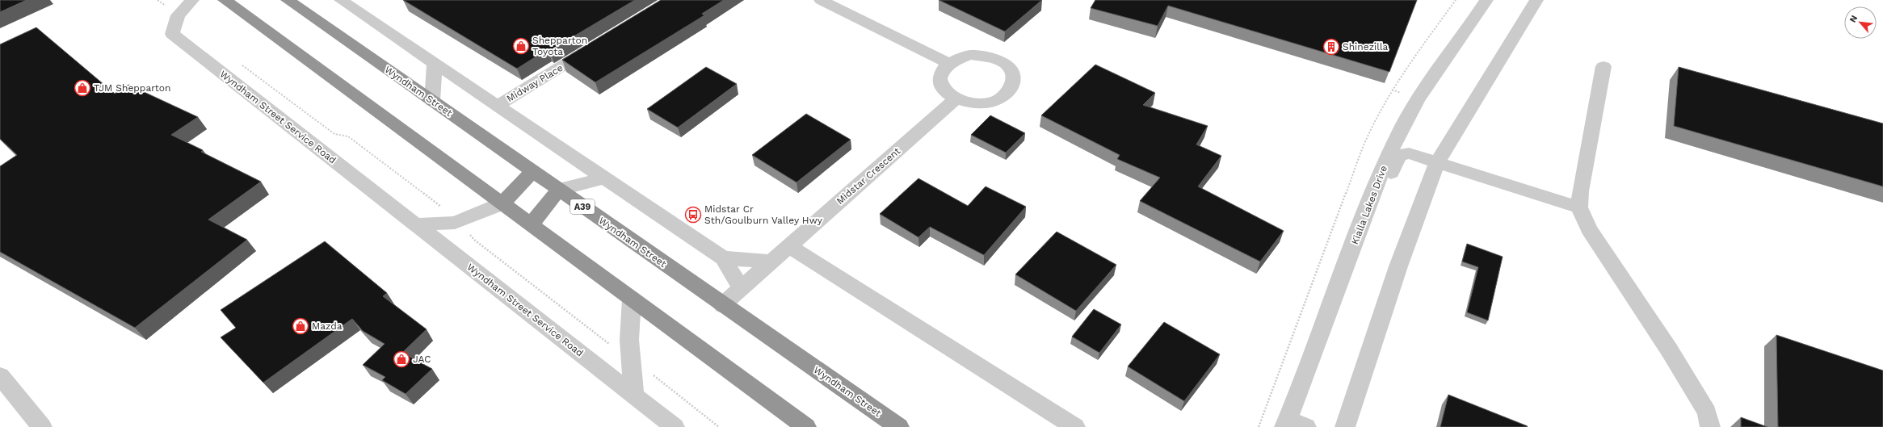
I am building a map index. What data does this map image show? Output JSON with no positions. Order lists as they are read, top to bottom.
{
  "streets": {
    "highway": ["Wyndham Street", "A39"],
    "street": [
      "Midway Place",
      "Wyndham Street Service Road",
      "Midstar Crescent",
      "Kialla Lakes Drive"
    ]
  },
  "crossings": [
    ["Wyndham Street", "Midstar Crescent"]
  ],
  "places": {
    "shop": [
      "Shepparton Toyota",
      "TJM Shepparton",
      "Mazda",
      "JAC"
    ],
    "building": ["Shinezilla"],
    "bus stop": ["Midstar Cr Sth/Goulburn Valley Hwy"]
  },
  "north": "top left"
}
